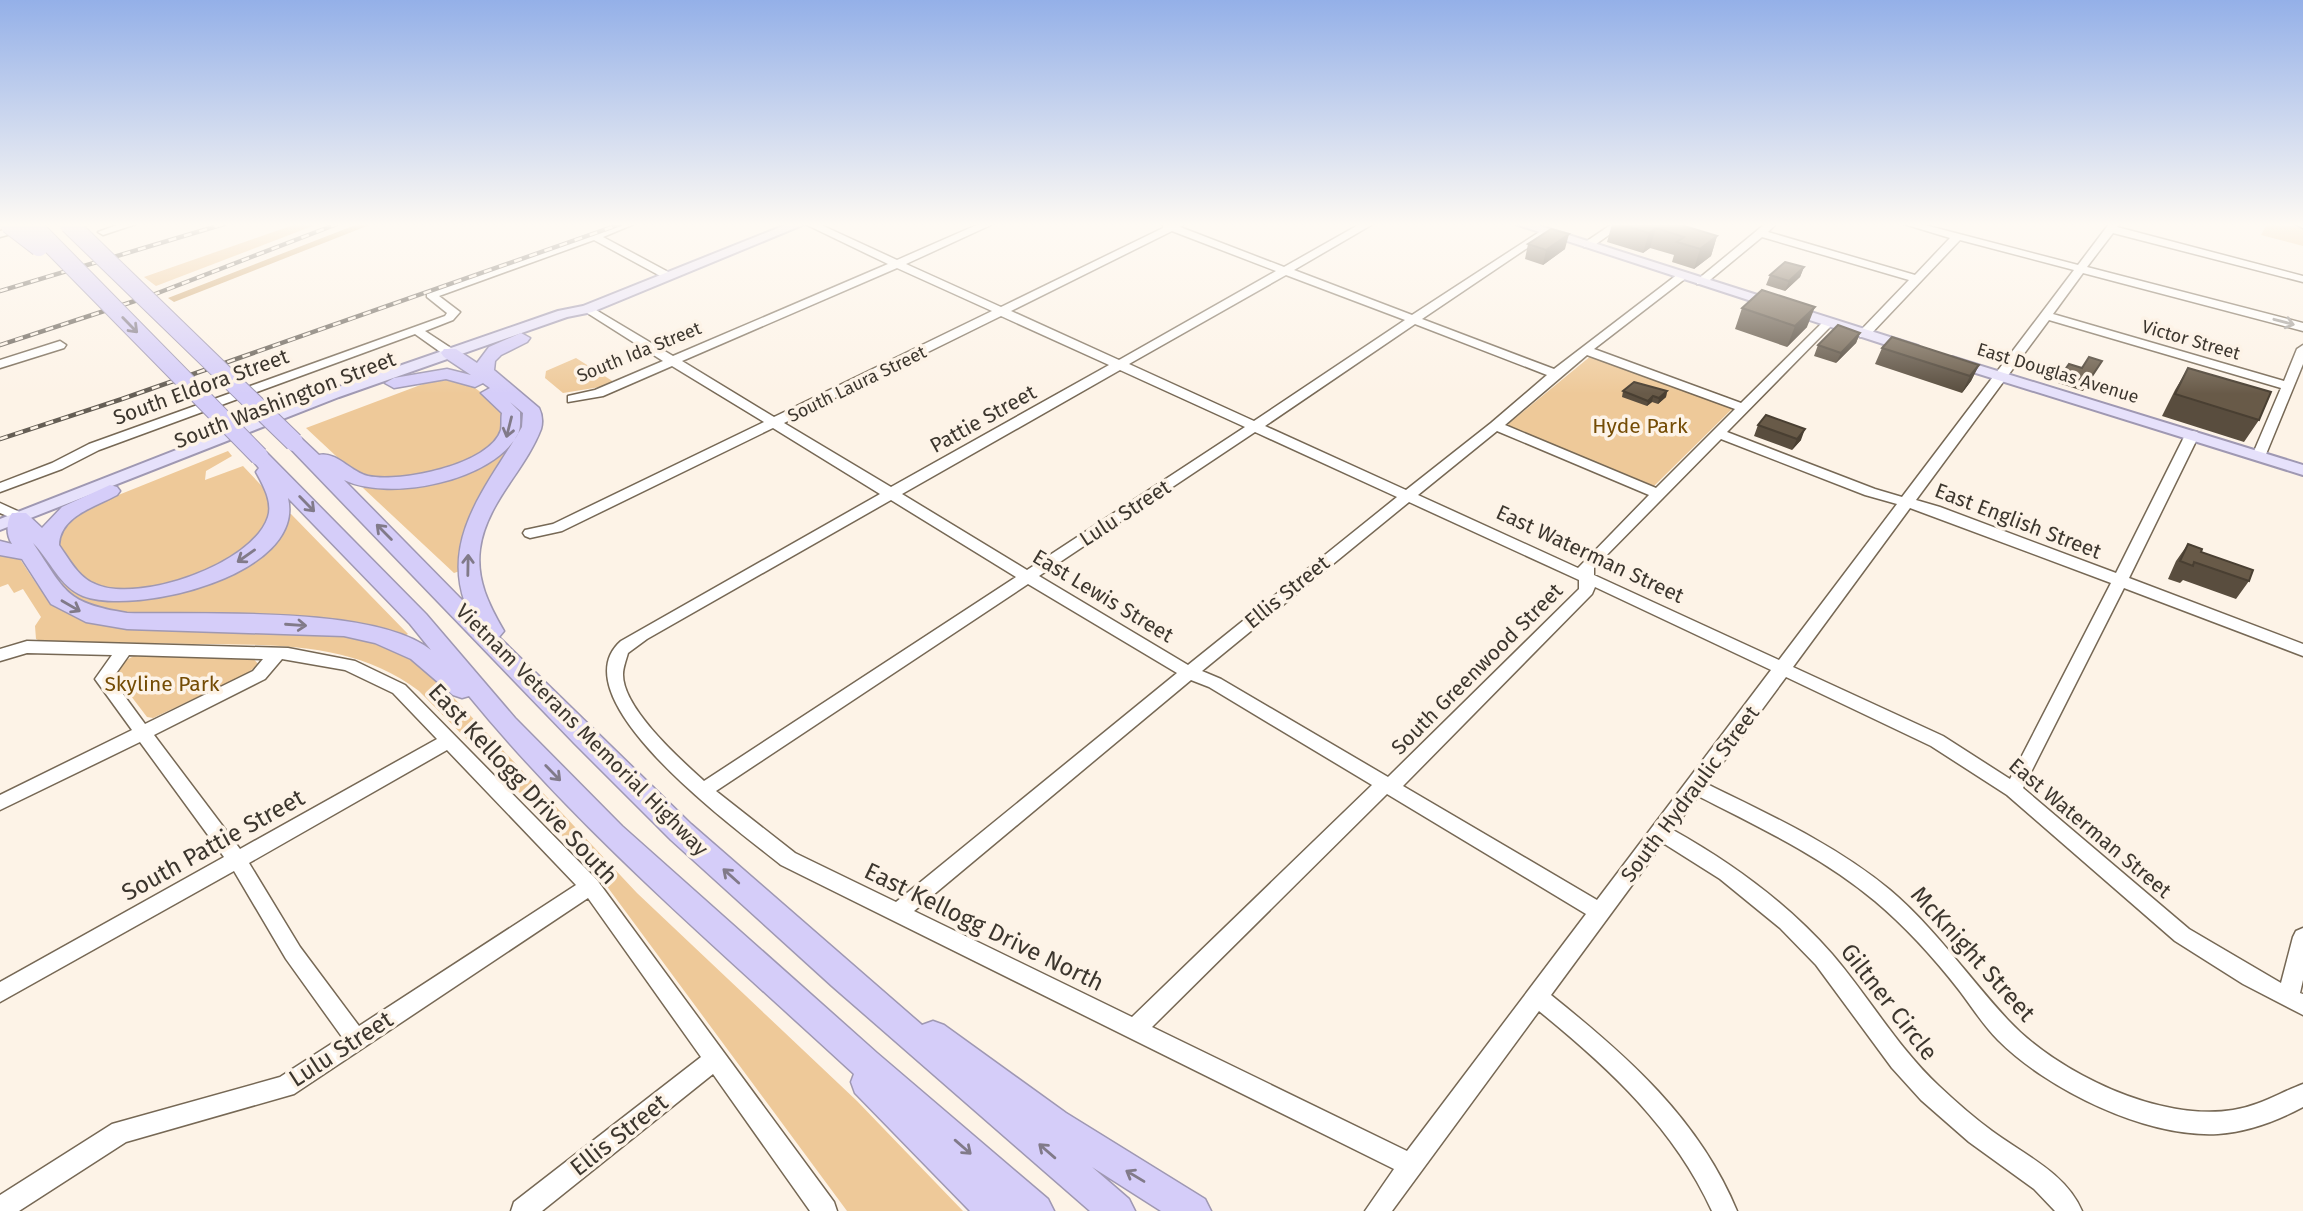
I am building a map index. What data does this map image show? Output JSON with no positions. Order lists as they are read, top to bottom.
{
  "streets": {
    "highway": ["Vietnam Veterans Memorial Highway"],
    "main road": ["East Douglas Avenue", "South Washington Street"],
    "street": [
      "Victor Street",
      "South Ida Street",
      "South Laura Street",
      "South Eldora Street",
      "Pattie Street",
      "Lulu Street",
      "East English Street",
      "East Waterman Street",
      "Ellis Street",
      "East Lewis Street",
      "South Greenwood Street",
      "East Kellogg Drive South",
      "South Hydraulic Street",
      "South Pattie Street",
      "East Kellogg Drive North",
      "McKnight Street",
      "Giltner Circle"
    ]
  },
  "crossings": [
    ["Victor Street", "South Hydraulic Street"],
    ["South Ida Street", "East Lewis Street"],
    ["East Douglas Avenue", "South Greenwood Street"],
    ["East Douglas Avenue", "South Hydraulic Street"],
    ["South Laura Street", "East Waterman Street"],
    ["South Laura Street", "East Lewis Street"],
    ["South Washington Street", "East Lewis Street"],
    ["Pattie Street", "East Waterman Street"],
    ["Pattie Street", "East Lewis Street"],
    ["Pattie Street", "East Kellogg Drive North"],
    ["Lulu Street", "East Waterman Street"],
    ["Lulu Street", "East Lewis Street"],
    ["Lulu Street", "East Kellogg Drive South"],
    ["Lulu Street", "East Kellogg Drive North"],
    ["East English Street", "South Greenwood Street"],
    ["East English Street", "South Hydraulic Street"],
    ["East Waterman Street", "Ellis Street"],
    ["East Waterman Street", "South Greenwood Street"],
    ["East Waterman Street", "South Hydraulic Street"],
    ["Ellis Street", "East Lewis Street"],
    ["Ellis Street", "East Kellogg Drive South"],
    ["Ellis Street", "East Kellogg Drive North"],
    ["East Lewis Street", "South Greenwood Street"],
    ["East Lewis Street", "South Hydraulic Street"],
    ["South Greenwood Street", "East Kellogg Drive North"],
    ["East Kellogg Drive South", "South Pattie Street"],
    ["South Hydraulic Street", "East Kellogg Drive North"],
    ["South Hydraulic Street", "McKnight Street"],
    ["South Hydraulic Street", "Giltner Circle"]
  ],
  "parks": ["Hyde Park", "Skyline Park"]
}
